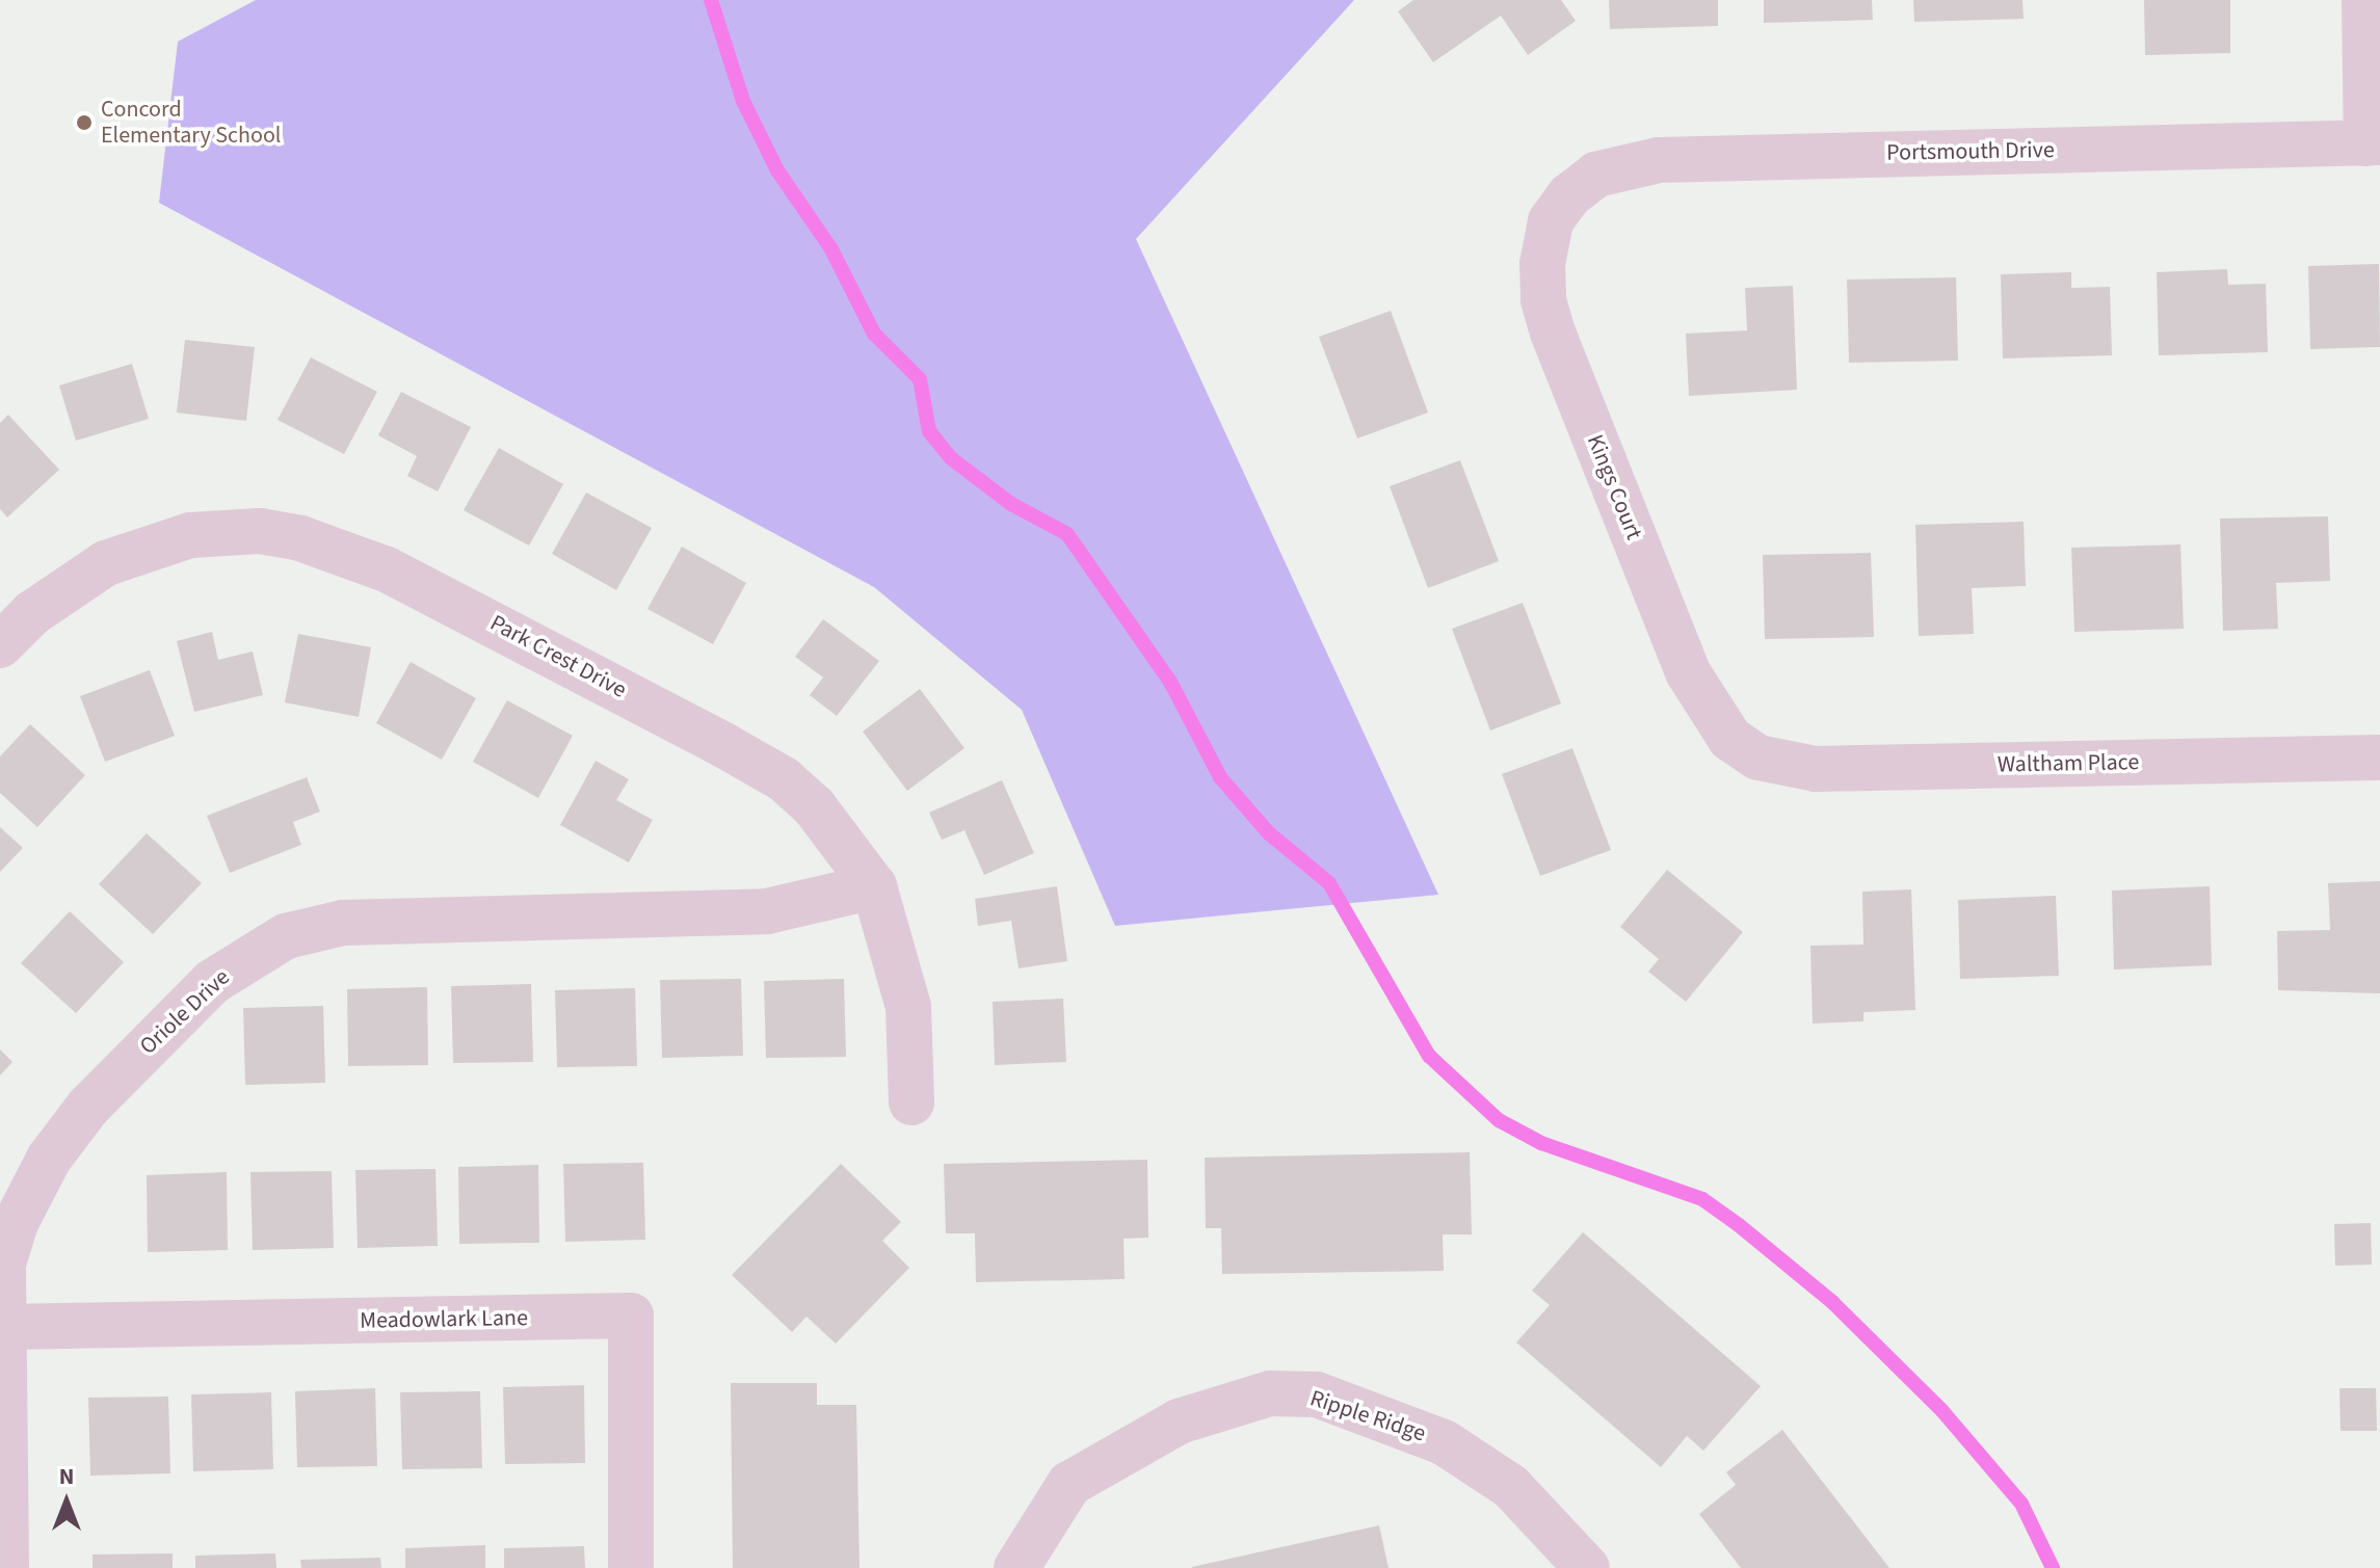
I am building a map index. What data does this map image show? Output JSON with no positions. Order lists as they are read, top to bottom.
{
  "streets": {
    "street": [
      "Portsmouth Drive",
      "Kings Court",
      "Park Crest Drive",
      "Waltham Place",
      "Oriole Drive",
      "Meadowlark Lane",
      "Ripple Ridge"
    ]
  },
  "crossings": [
    ["Portsmouth Drive", "Kings Court"],
    ["Kings Court", "Waltham Place"],
    ["Park Crest Drive", "Oriole Drive"],
    ["Oriole Drive", "Meadowlark Lane"]
  ],
  "places": ["Concord Elementary School"],
  "north": "top"
}
